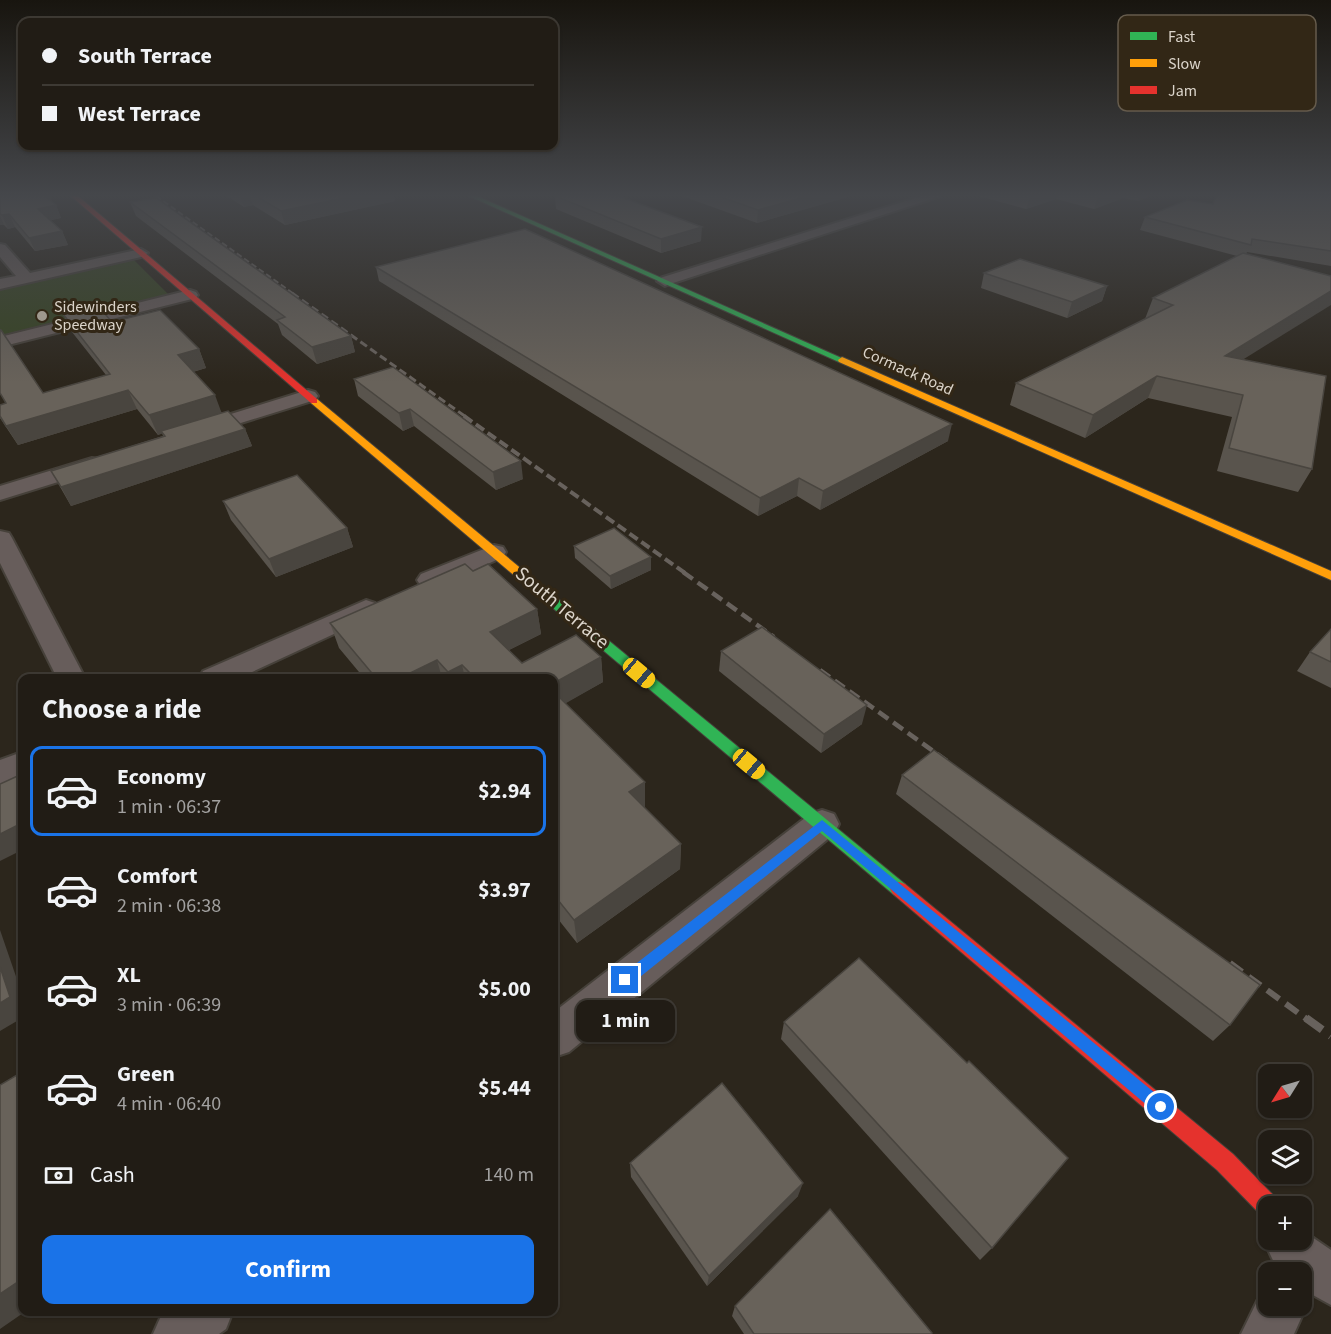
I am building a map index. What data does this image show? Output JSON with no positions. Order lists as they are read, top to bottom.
{
  "streets": {
    "street": ["Cormack Road", "South Terrace"]
  },
  "places": ["Sidewinders Speedway"],
  "legend": ["Fast", "Slow", "Jam"],
  "north": "bottom left",
  "page": {
    "banner": ["South Terrace", "West Terrace"],
    "heading": "Choose a ride",
    "list": [
      {
        "name": "Economy",
        "note": "1 min · 06:37",
        "value": "$2.94"
      },
      {
        "name": "Comfort",
        "note": "2 min · 06:38",
        "value": "$3.97"
      },
      {
        "name": "XL",
        "note": "3 min · 06:39",
        "value": "$5.00"
      },
      {
        "name": "Green",
        "note": "4 min · 06:40",
        "value": "$5.44"
      }
    ],
    "bubble": "1 min",
    "map_buttons": ["+", "−"],
    "pay": ["Cash", "140 m"],
    "buttons": "Confirm"
  }
}
